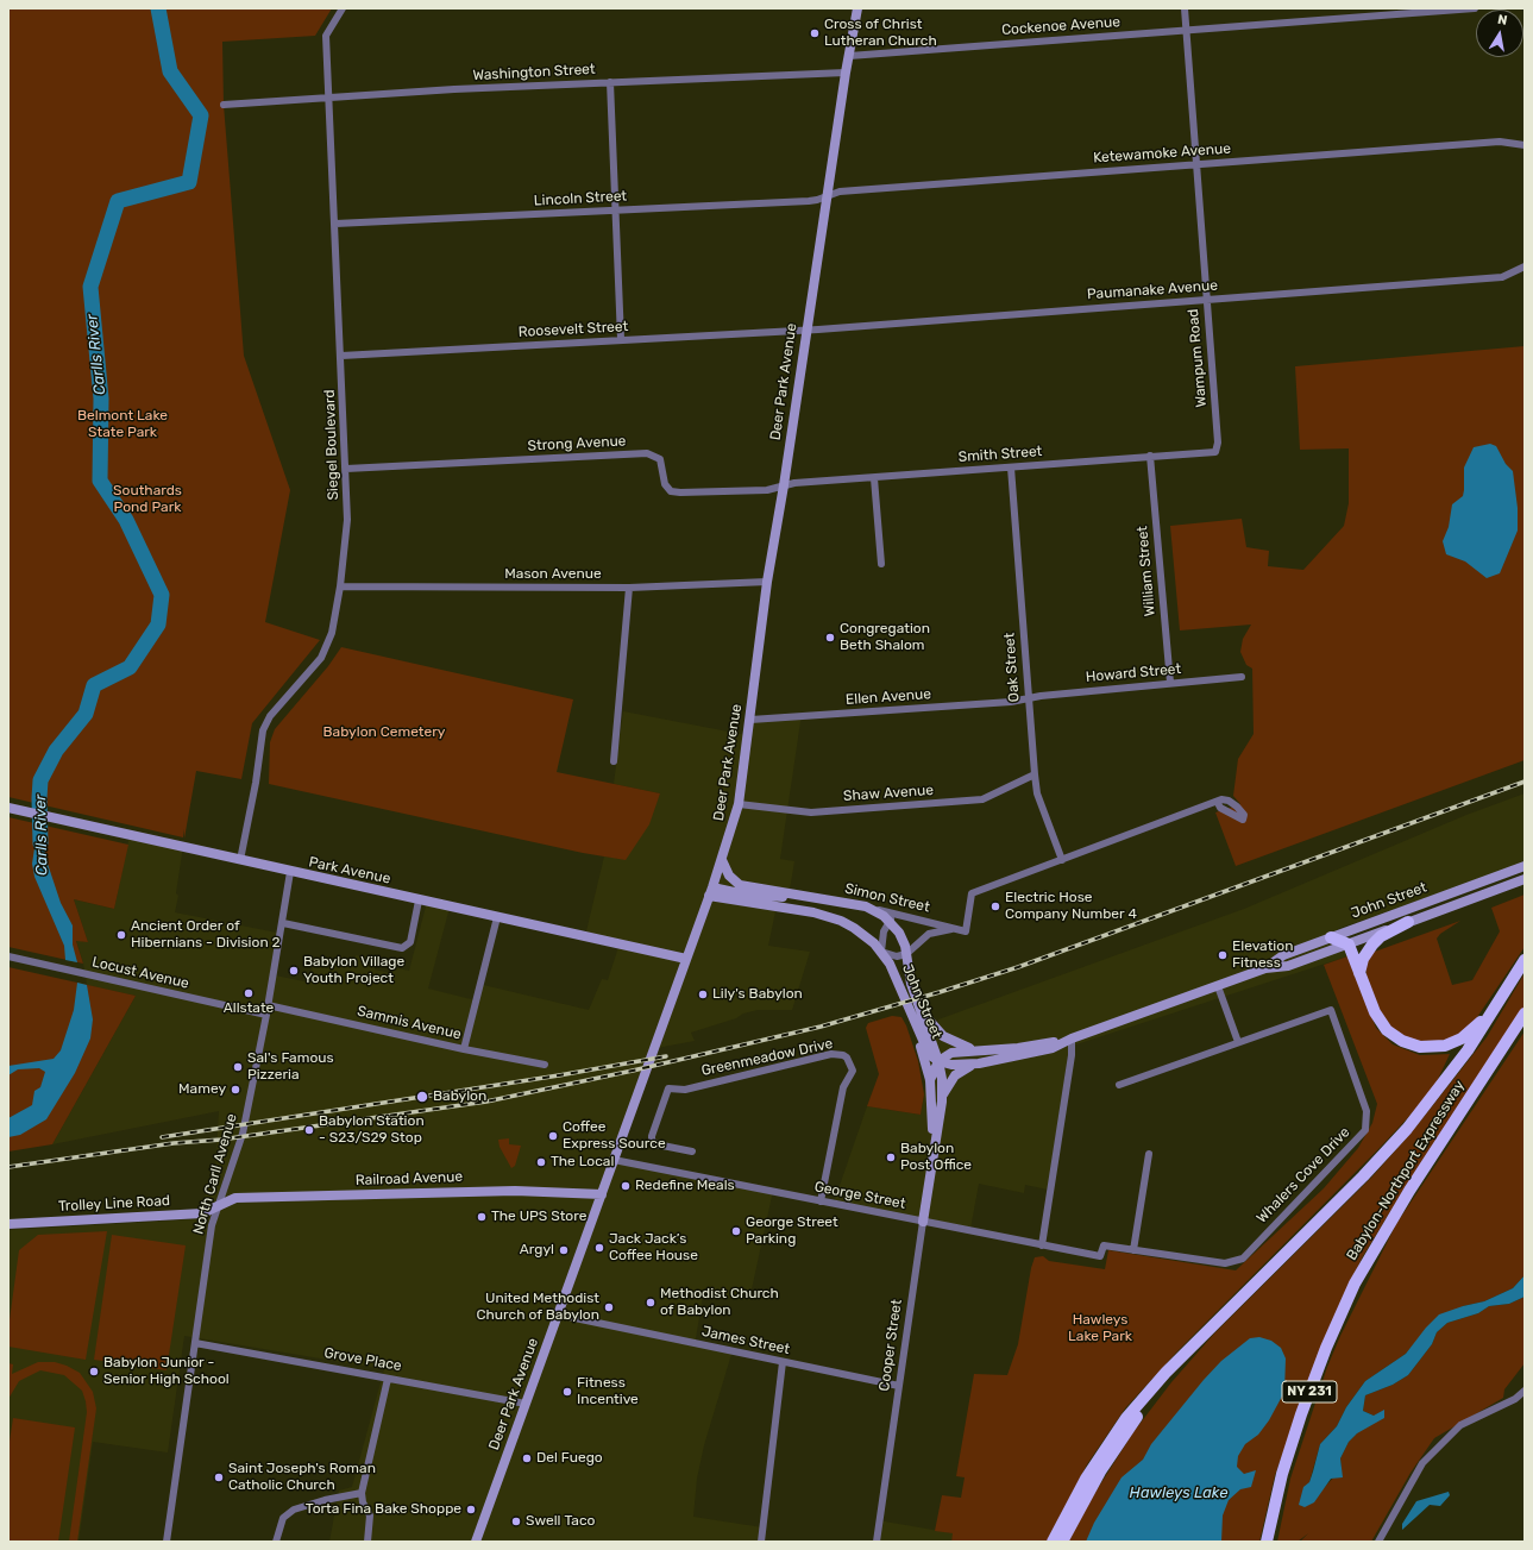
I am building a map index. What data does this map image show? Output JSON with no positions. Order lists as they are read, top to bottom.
{
  "streets": {
    "main road": [
      "Deer Park Avenue",
      "Park Avenue",
      "Simon Street",
      "John Street",
      "Babylon-Northport Expressway",
      "Railroad Avenue",
      "Trolley Line Road",
      "Cooper Street",
      "NY 231"
    ],
    "street": [
      "Cockenoe Avenue",
      "Washington Street",
      "Ketewamoke Avenue",
      "Lincoln Street",
      "Paumanake Avenue",
      "Roosevelt Street",
      "Wampum Road",
      "Strong Avenue",
      "Siegel Boulevard",
      "Smith Street",
      "William Street",
      "Mason Avenue",
      "Oak Street",
      "Howard Street",
      "Ellen Avenue",
      "Shaw Avenue",
      "Locust Avenue",
      "Sammis Avenue",
      "Greenmeadow Drive",
      "North Carll Avenue",
      "Whalers Cove Drive",
      "George Street",
      "James Street",
      "Grove Place"
    ]
  },
  "crossings": [
    ["Cockenoe Avenue", "Wampum Road"],
    ["Cockenoe Avenue", "Deer Park Avenue"],
    ["Washington Street", "Deer Park Avenue"],
    ["Washington Street", "Siegel Boulevard"],
    ["Ketewamoke Avenue", "Lincoln Street"],
    ["Ketewamoke Avenue", "Wampum Road"],
    ["Ketewamoke Avenue", "Deer Park Avenue"],
    ["Lincoln Street", "Deer Park Avenue"],
    ["Lincoln Street", "Siegel Boulevard"],
    ["Paumanake Avenue", "Roosevelt Street"],
    ["Paumanake Avenue", "Wampum Road"],
    ["Paumanake Avenue", "Deer Park Avenue"],
    ["Roosevelt Street", "Deer Park Avenue"],
    ["Roosevelt Street", "Siegel Boulevard"],
    ["Wampum Road", "Smith Street"],
    ["Deer Park Avenue", "Strong Avenue"],
    ["Deer Park Avenue", "Smith Street"],
    ["Deer Park Avenue", "Mason Avenue"],
    ["Deer Park Avenue", "Ellen Avenue"],
    ["Deer Park Avenue", "Shaw Avenue"],
    ["Deer Park Avenue", "Park Avenue"],
    ["Deer Park Avenue", "Simon Street"],
    ["Deer Park Avenue", "Railroad Avenue"],
    ["Deer Park Avenue", "George Street"],
    ["Deer Park Avenue", "James Street"],
    ["Deer Park Avenue", "Grove Place"],
    ["Strong Avenue", "Siegel Boulevard"],
    ["Strong Avenue", "Smith Street"],
    ["Siegel Boulevard", "Mason Avenue"],
    ["Siegel Boulevard", "Park Avenue"],
    ["Smith Street", "William Street"],
    ["Smith Street", "Oak Street"],
    ["William Street", "Howard Street"],
    ["Oak Street", "Howard Street"],
    ["Oak Street", "Ellen Avenue"],
    ["Oak Street", "Shaw Avenue"],
    ["Oak Street", "Simon Street"],
    ["Howard Street", "Ellen Avenue"],
    ["Park Avenue", "North Carll Avenue"],
    ["Simon Street", "Cooper Street"],
    ["John Street", "Cooper Street"],
    ["Locust Avenue", "North Carll Avenue"],
    ["Sammis Avenue", "North Carll Avenue"],
    ["Greenmeadow Drive", "George Street"],
    ["North Carll Avenue", "Railroad Avenue"],
    ["North Carll Avenue", "Trolley Line Road"],
    ["North Carll Avenue", "Grove Place"],
    ["Whalers Cove Drive", "George Street"],
    ["Railroad Avenue", "Trolley Line Road"],
    ["George Street", "Cooper Street"],
    ["James Street", "Cooper Street"]
  ],
  "water": ["Carlls River", "Hawleys Lake"],
  "parks": [
    "Belmont Lake State Park",
    "Southards Pond Park",
    "Babylon Cemetery",
    "Hawleys Lake Park"
  ],
  "places": [
    "Cross of Christ Lutheran Church",
    "Congregation Beth Shalom",
    "Electric Hose Company Number 4",
    "Ancient Order of Hibernians - Division 2",
    "Elevation Fitness",
    "Babylon Village Youth Project",
    "Allstate",
    "Lily's Babylon",
    "Sal's Famous Pizzeria",
    "Mamey",
    "Babylon",
    "Babylon Station - S23/S29 Stop",
    "Coffee Express Source",
    "Babylon Post Office",
    "The Local",
    "Redefine Meals",
    "The UPS Store",
    "George Street Parking",
    "Jack Jack’s Coffee House",
    "Argyl",
    "Methodist Church of Babylon",
    "United Methodist Church of Babylon",
    "Babylon Junior - Senior High School",
    "Fitness Incentive",
    "Del Fuego",
    "Saint Joseph's Roman Catholic Church",
    "Torta Fina Bake Shoppe",
    "Swell Taco"
  ],
  "north": "top"
}
